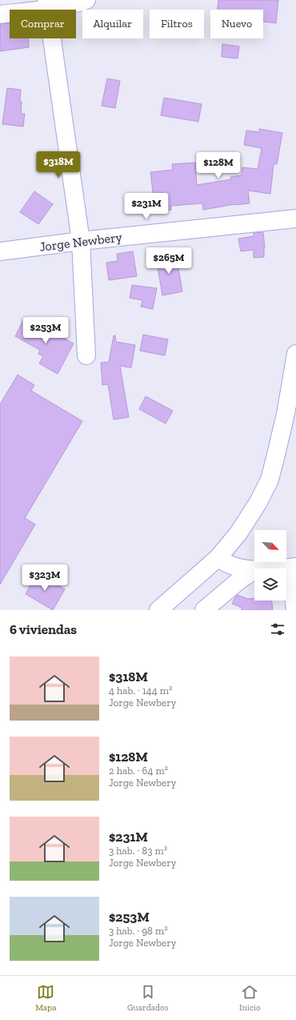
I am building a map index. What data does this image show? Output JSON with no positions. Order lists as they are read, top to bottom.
{
  "streets": {
    "street": ["Jorge Newbery"]
  },
  "north": "bottom right",
  "page": {
    "chip": [
      "Comprar",
      "Alquilar",
      "Filtros",
      "Nuevo"
    ],
    "price": [
      "$318M",
      "$128M",
      "$231M",
      "$265M",
      "$253M",
      "$323M"
    ],
    "heading": "6 viviendas",
    "list": [
      {
        "name": "$318M",
        "note": "4 hab. · 144 m² · Jorge Newbery"
      },
      {
        "name": "$128M",
        "note": "2 hab. · 64 m² · Jorge Newbery"
      },
      {
        "name": "$231M",
        "note": "3 hab. · 83 m² · Jorge Newbery"
      },
      {
        "name": "$253M",
        "note": "3 hab. · 98 m² · Jorge Newbery"
      }
    ],
    "tabs": ["Mapa", "Guardados", "Inicio"]
  }
}
